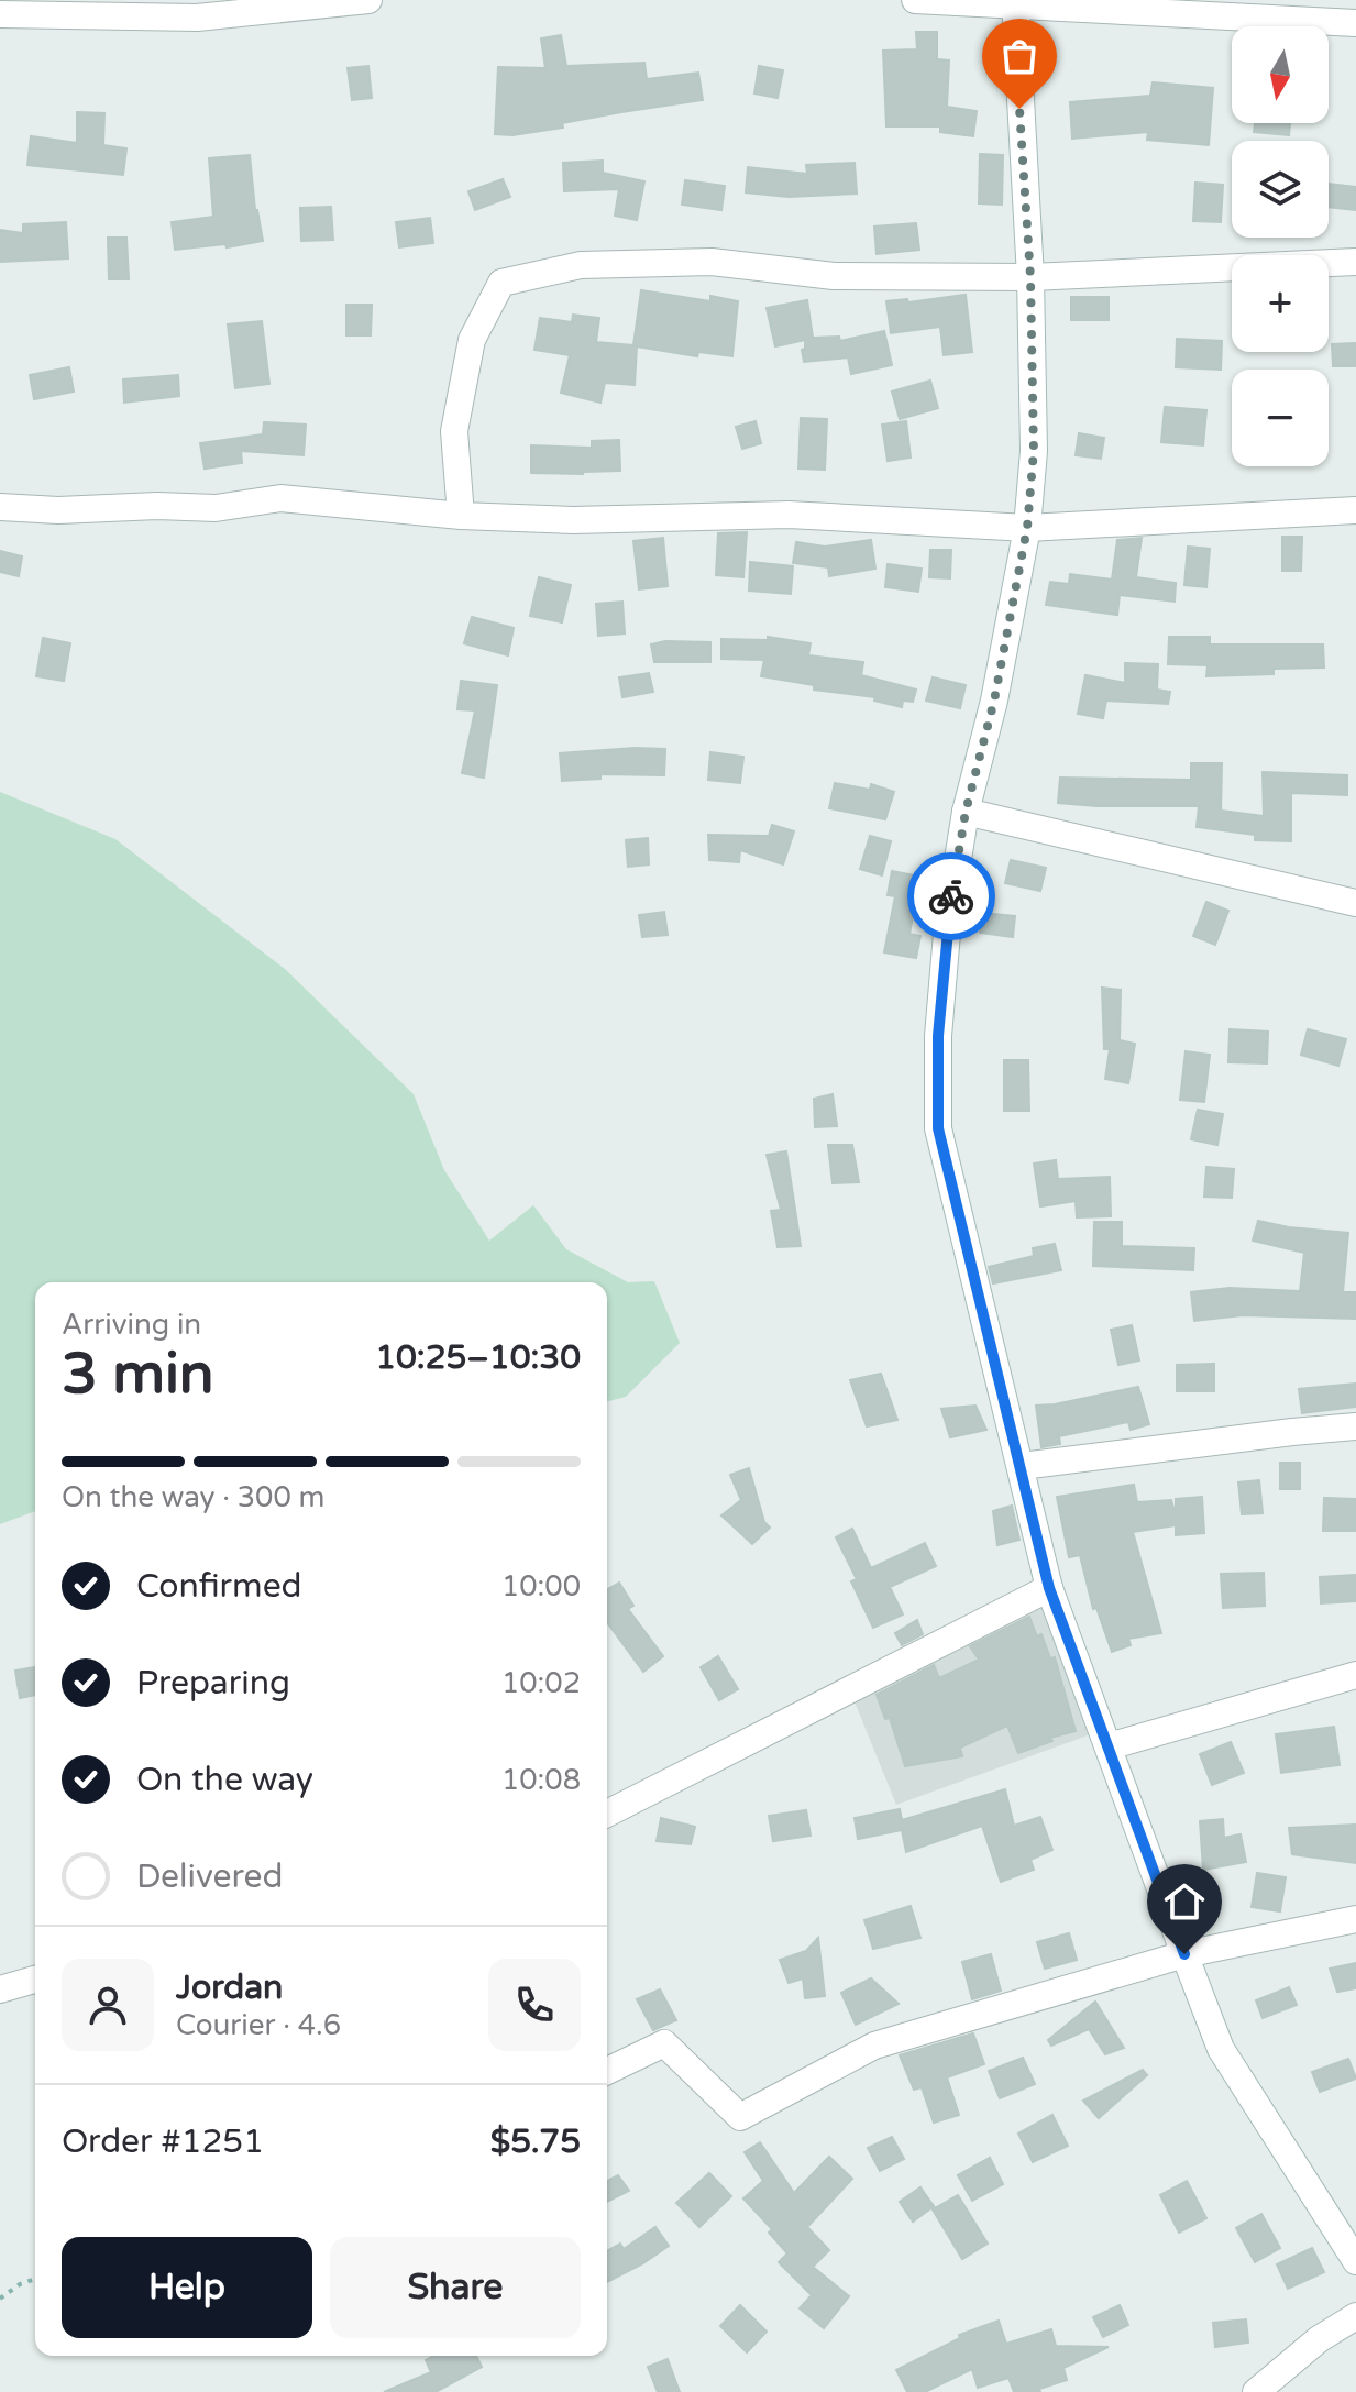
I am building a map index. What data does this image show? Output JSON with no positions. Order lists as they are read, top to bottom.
{
  "north": "bottom",
  "page": {
    "map_buttons": ["+", "−"],
    "heading": ["3 min", "Arriving in", "10:25–10:30"],
    "panel": [
      "Jordan",
      "Courier · 4.6",
      "Order #1251",
      "$5.75"
    ],
    "bar": "On the way · 300 m",
    "list": [
      ["Confirmed", "10:00"],
      ["Preparing", "10:02"],
      ["On the way", "10:08"],
      "Delivered"
    ],
    "buttons": ["Help", "Share"]
  }
}
